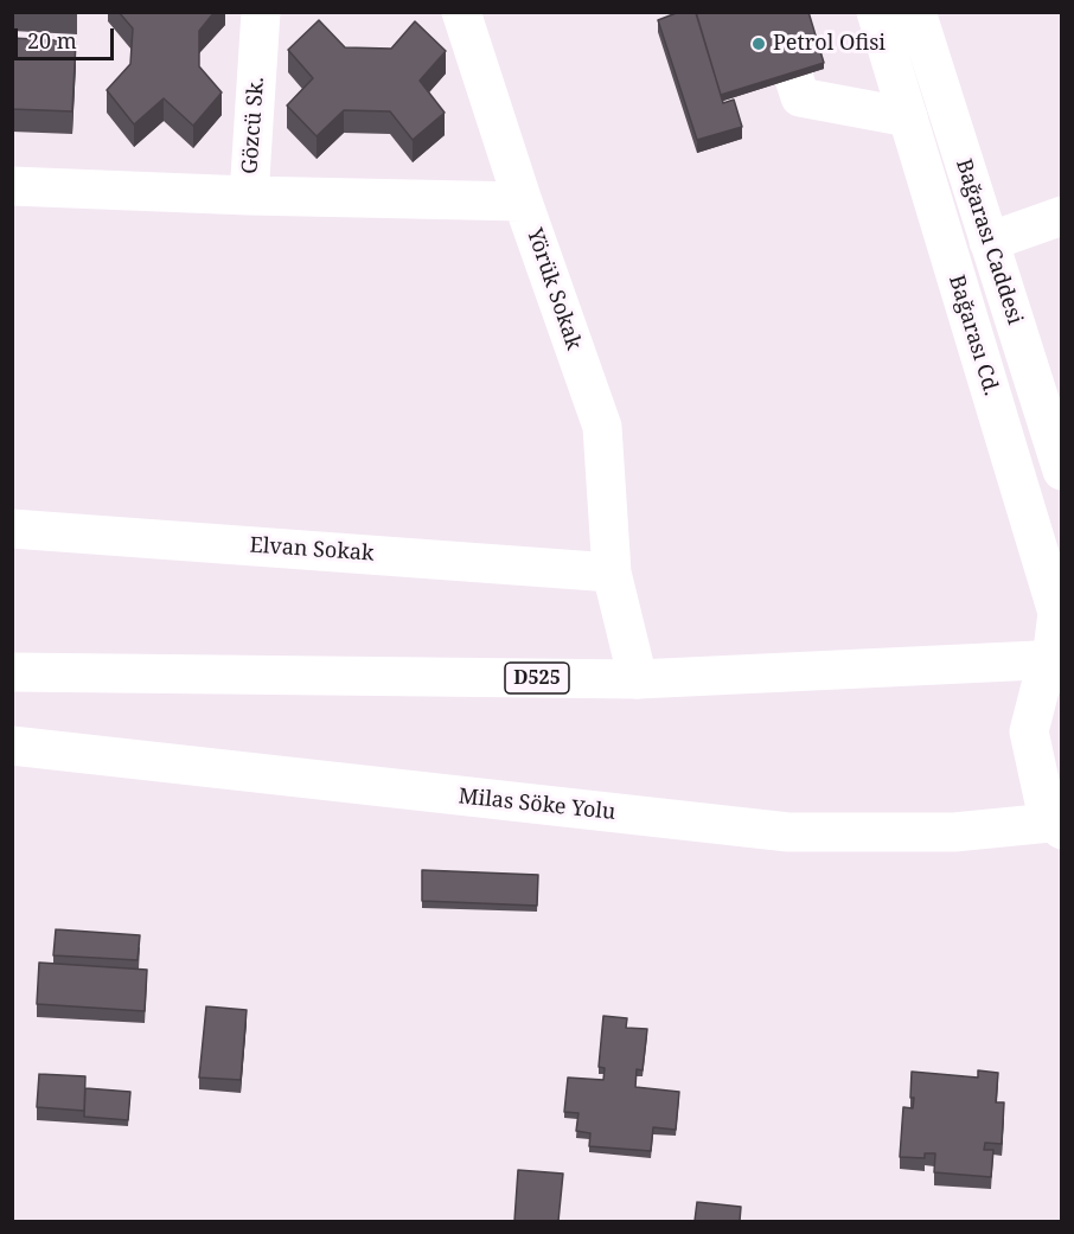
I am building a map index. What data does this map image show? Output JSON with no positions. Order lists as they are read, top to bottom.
{
  "streets": {
    "main road": [
      "Gözcü Sk.",
      "Bağarası Caddesi",
      "Yörük Sokak",
      "Bağarası Cd.",
      "Elvan Sokak",
      "D525",
      "Milas Söke Yolu"
    ]
  },
  "crossings": [
    ["Yörük Sokak", "Elvan Sokak"],
    ["Yörük Sokak", "D525"],
    ["Bağarası Cd.", "D525"],
    ["Bağarası Cd.", "Milas Söke Yolu"]
  ],
  "places": ["Petrol Ofisi"],
  "scale_bar": "20 m"
}
